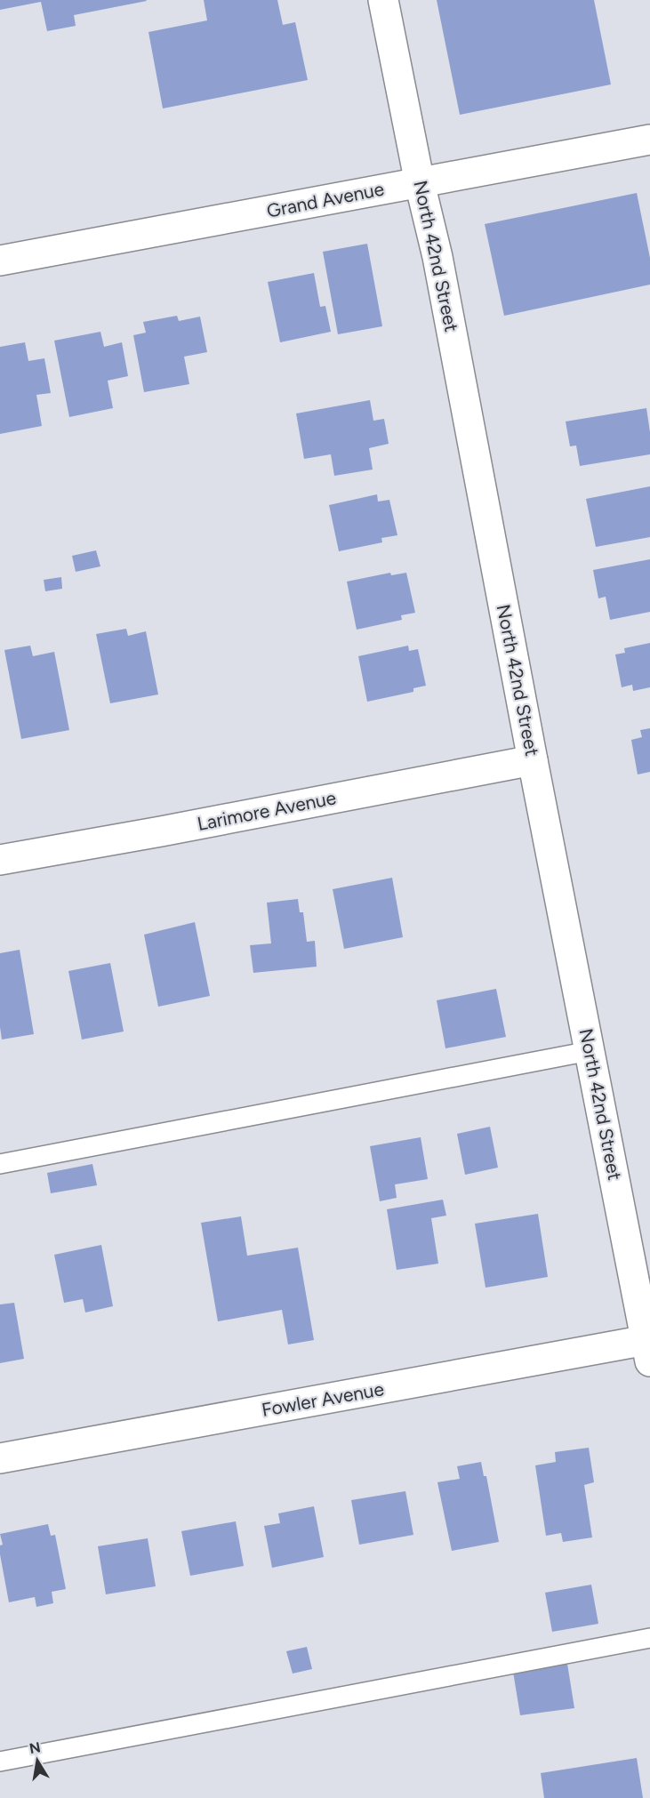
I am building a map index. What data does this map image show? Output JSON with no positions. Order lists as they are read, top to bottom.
{
  "streets": {
    "street": [
      "Grand Avenue",
      "North 42nd Street",
      "Larimore Avenue",
      "Fowler Avenue"
    ]
  },
  "crossings": [
    ["Grand Avenue", "North 42nd Street"],
    ["North 42nd Street", "Larimore Avenue"],
    ["North 42nd Street", "Fowler Avenue"]
  ],
  "north": "top"
}
